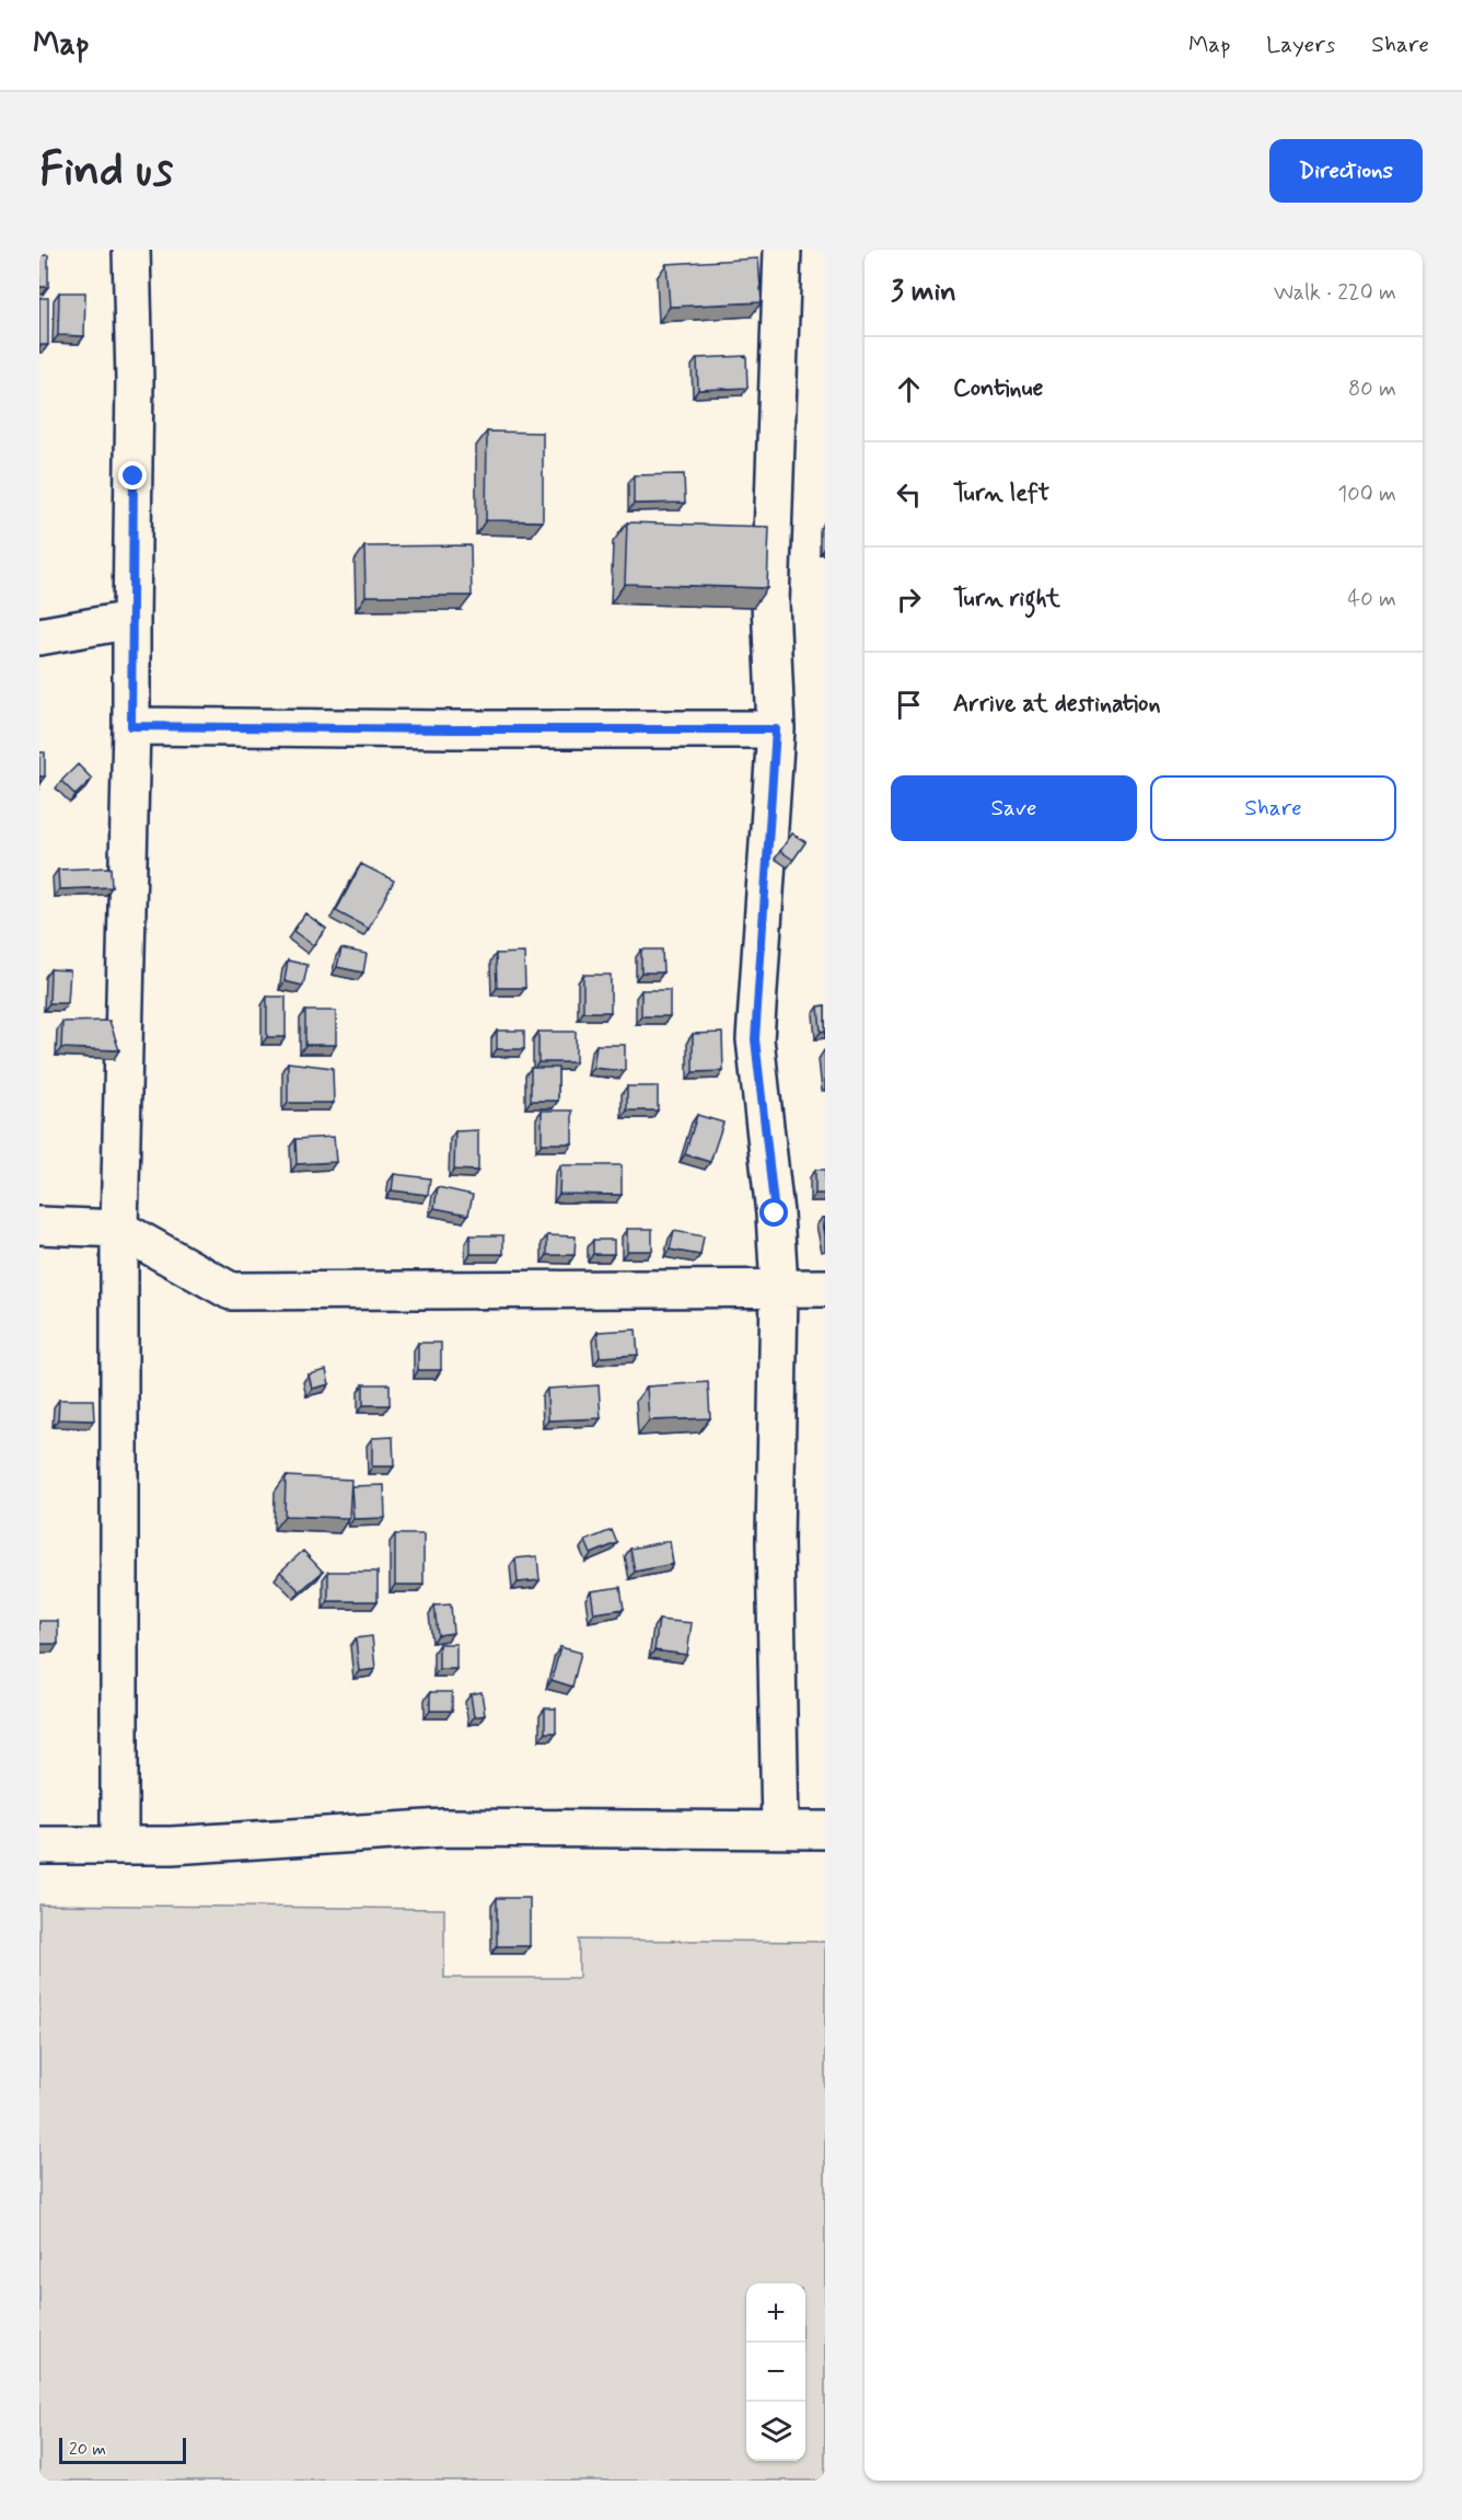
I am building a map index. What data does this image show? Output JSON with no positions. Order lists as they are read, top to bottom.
{
  "scale_bar": "20 m",
  "page": {
    "header": "Map",
    "nav": ["Map", "Layers", "Share"],
    "buttons": [
      "Directions",
      ["Save", "Share"]
    ],
    "title": "Find us",
    "heading": ["3 min", "Walk · 220 m"],
    "list": [
      ["Continue", "80 m"],
      ["Turn left", "100 m"],
      ["Turn right", "40 m"],
      "Arrive at destination"
    ],
    "map_buttons": ["+", "−"],
    "scale": "20 m"
  }
}
